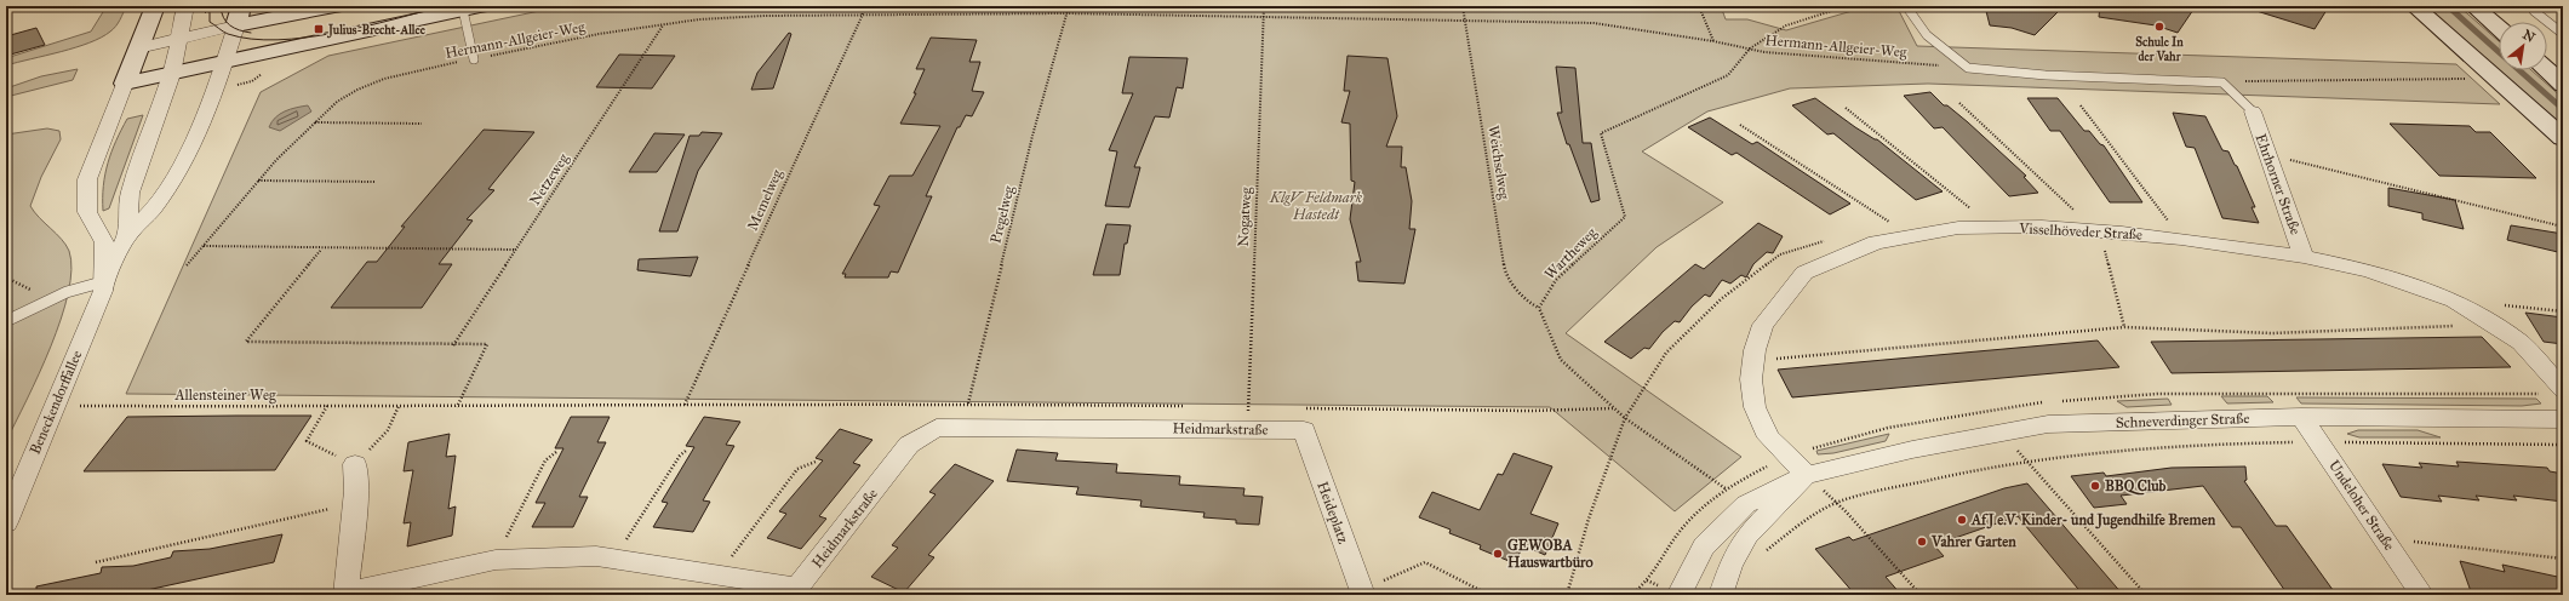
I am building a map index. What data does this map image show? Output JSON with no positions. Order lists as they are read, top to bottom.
{
  "streets": {
    "main road": ["Beneckendorffallee"],
    "street": [
      "Ehrhorner Straße",
      "Visselhöveder Straße",
      "Schneverdinger Straße",
      "Heidmarkstraße",
      "Undeloher Straße",
      "Heideplatz"
    ],
    "path": [
      "Hermann-Allgeier-Weg",
      "Weichselweg",
      "Netzeweg",
      "Memelweg",
      "Pregelweg",
      "Nogatweg",
      "Wartheweg",
      "Allensteiner Weg"
    ]
  },
  "crossings": [
    ["Hermann-Allgeier-Weg", "Weichselweg"],
    ["Hermann-Allgeier-Weg", "Netzeweg"],
    ["Hermann-Allgeier-Weg", "Memelweg"],
    ["Hermann-Allgeier-Weg", "Pregelweg"],
    ["Hermann-Allgeier-Weg", "Nogatweg"],
    ["Hermann-Allgeier-Weg", "Wartheweg"],
    ["Weichselweg", "Wartheweg"],
    ["Ehrhorner Straße", "Visselhöveder Straße"],
    ["Pregelweg", "Heidmarkstraße"],
    ["Nogatweg", "Heidmarkstraße"],
    ["Visselhöveder Straße", "Schneverdinger Straße"],
    ["Allensteiner Weg", "Beneckendorffallee"],
    ["Schneverdinger Straße", "Undeloher Straße"],
    ["Heidmarkstraße", "Heideplatz"]
  ],
  "parks": ["KlgV Feldmark Hastedt"],
  "places": {
    "other": [
      "Schule In der Vahr",
      "BBQ Club",
      "AfJ e.V. Kinder- und Jugendhilfe Bremen",
      "Vahrer Garten",
      "GEWOBA Hauswartbüro"
    ],
    "transit": ["Julius-Brecht-Allee"]
  },
  "north": "top right"
}
